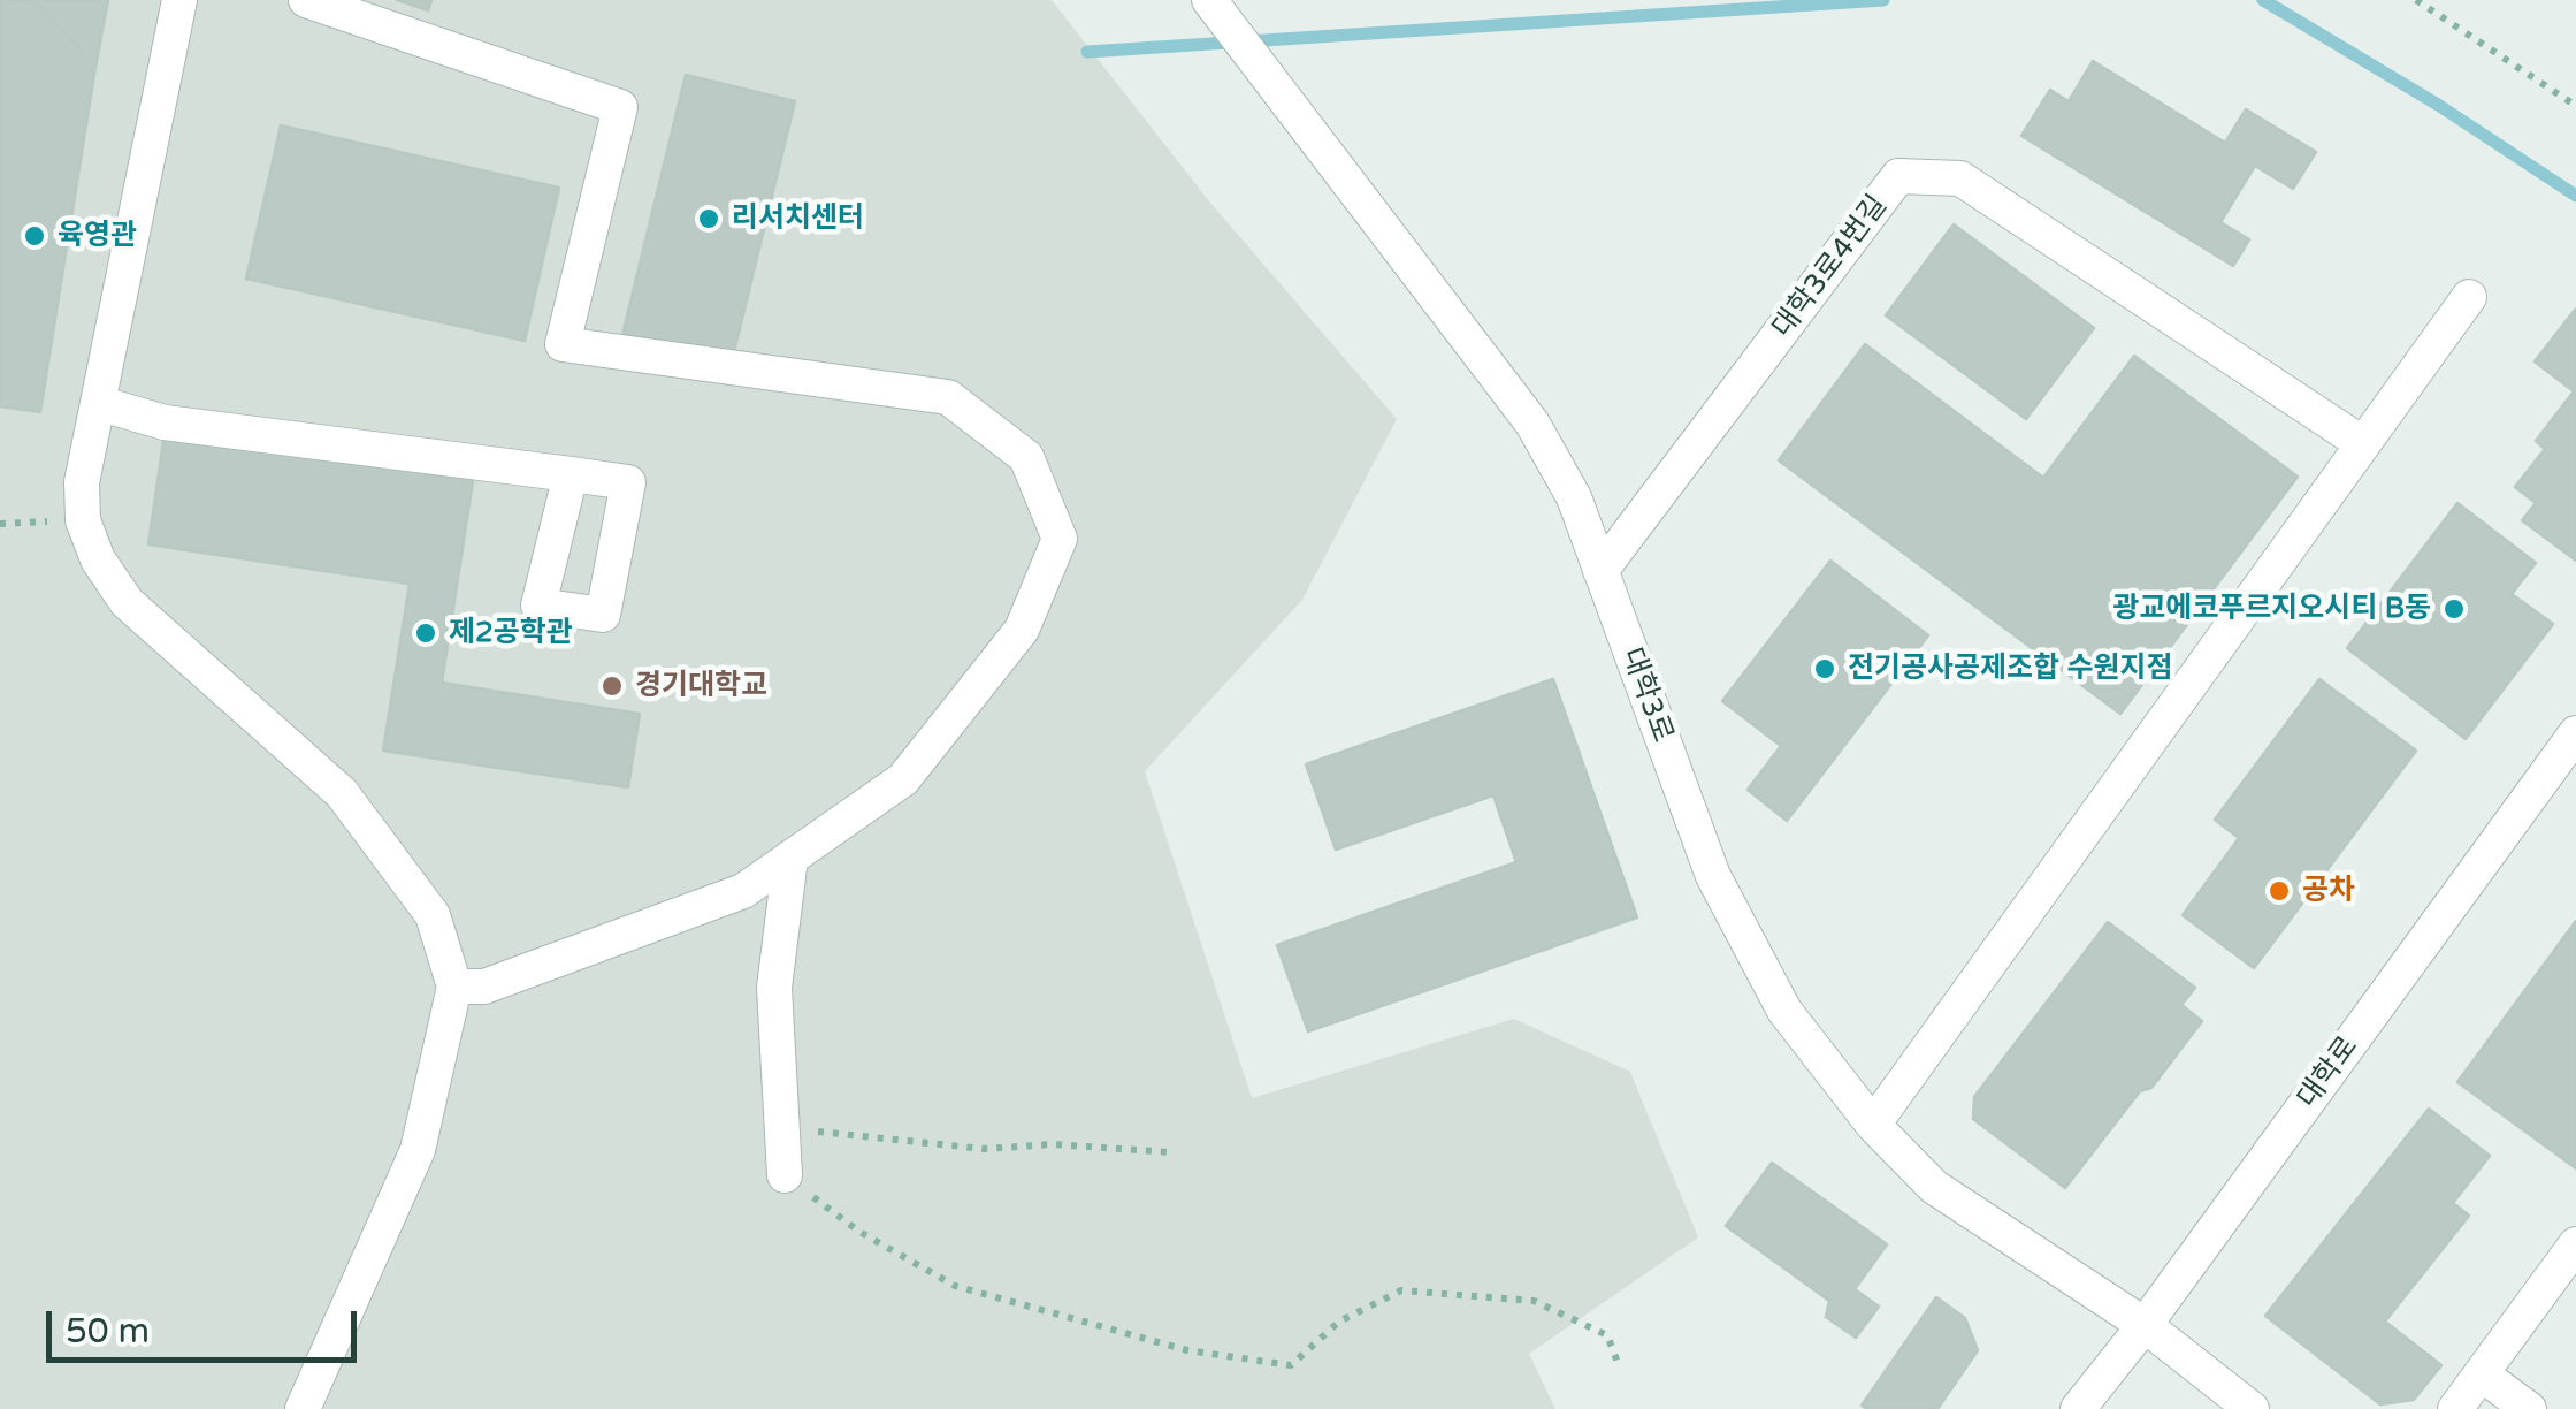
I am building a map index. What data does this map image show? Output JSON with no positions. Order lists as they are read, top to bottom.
{
  "streets": {
    "street": ["대학3로4번길", "대학3로", "대학로"]
  },
  "crossings": [
    ["대학3로4번길", "대학3로"],
    ["대학3로", "대학로"]
  ],
  "places": [
    "리서치센터",
    "육영관",
    "광교에코푸르지오시티 B동",
    "제2공학관",
    "전기공사공제조합 수원지점",
    "경기대학교",
    "공차"
  ],
  "scale_bar": "50 m"
}
